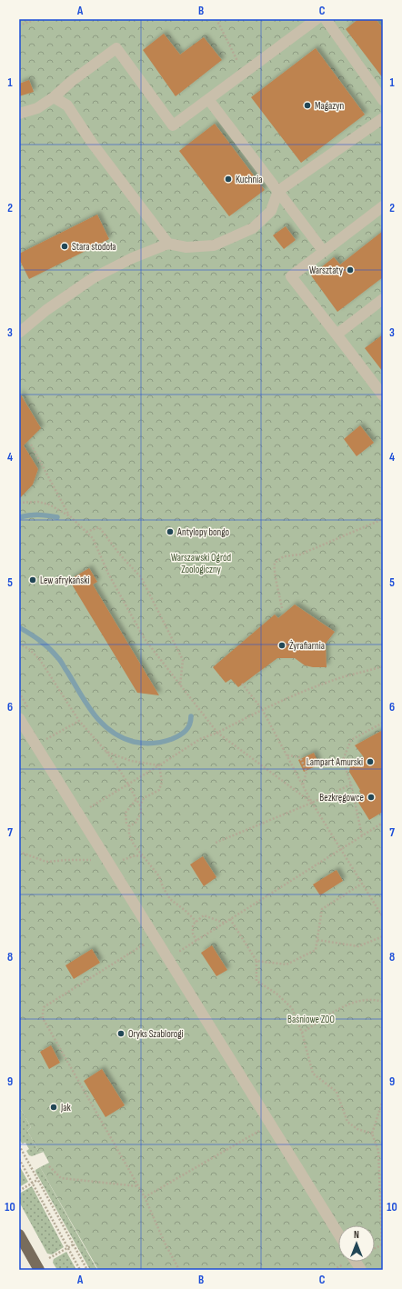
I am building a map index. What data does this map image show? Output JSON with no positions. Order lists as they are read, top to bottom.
{
  "parks": ["Warszawski Ogród Zoologiczny", "Baśniowe ZOO"],
  "places": [
    "Magazyn",
    "Kuchnia",
    "Stara stodoła",
    "Warsztaty",
    "Antylopy bongo",
    "Lew afrykański",
    "Żyrafiarnia",
    "Lampart Amurski",
    "Bezkręgowce",
    "Oryks Szablorogi",
    "Jak"
  ],
  "north": "top",
  "grid": {
    "columns": ["A", "B", "C"],
    "rows": [
      "1",
      "2",
      "3",
      "4",
      "5",
      "6",
      "7",
      "8",
      "9",
      "10"
    ]
  }
}
